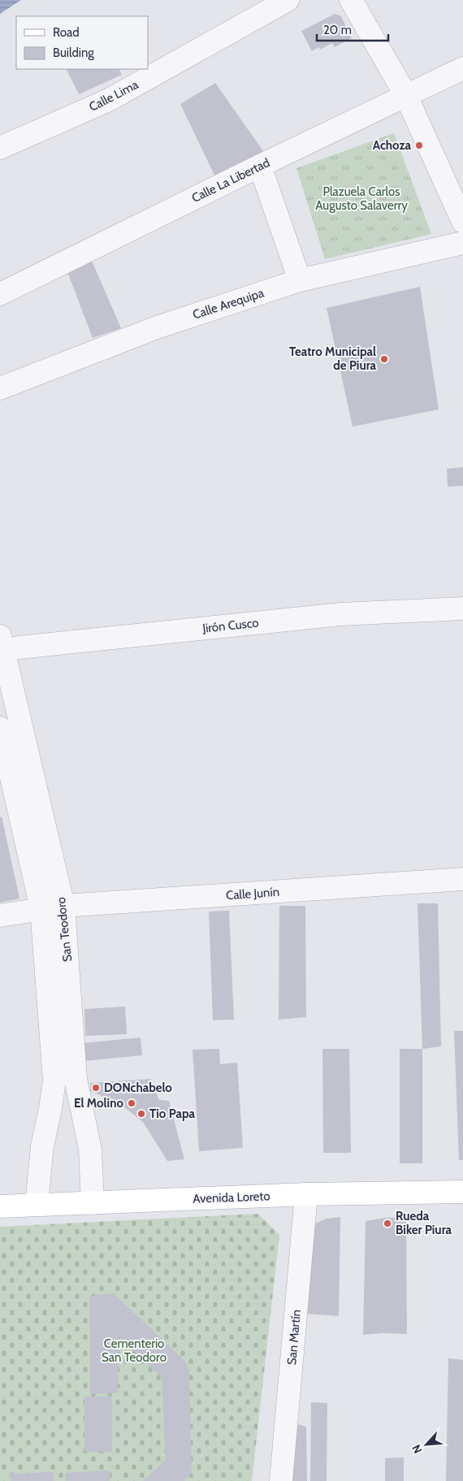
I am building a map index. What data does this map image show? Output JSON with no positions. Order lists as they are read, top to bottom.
{
  "streets": {
    "main road": ["Avenida Loreto"],
    "street": [
      "Calle Lima",
      "Calle La Libertad",
      "Calle Arequipa",
      "Jirón Cusco",
      "Calle Junín",
      "San Teodoro",
      "San Martín"
    ]
  },
  "crossings": [
    ["Jirón Cusco", "San Teodoro"],
    ["Calle Junín", "San Teodoro"],
    ["San Teodoro", "Avenida Loreto"],
    ["Avenida Loreto", "San Martín"]
  ],
  "parks": ["Plazuela Carlos Augusto Salaverry", "Cementerio San Teodoro"],
  "places": [
    "Achoza",
    "Teatro Municipal de Piura",
    "DONchabelo",
    "El Molino",
    "Tio Papa",
    "Rueda Biker Piura"
  ],
  "legend": ["Road", "Building"],
  "scale_bar": "20 m",
  "north": "bottom left"
}
